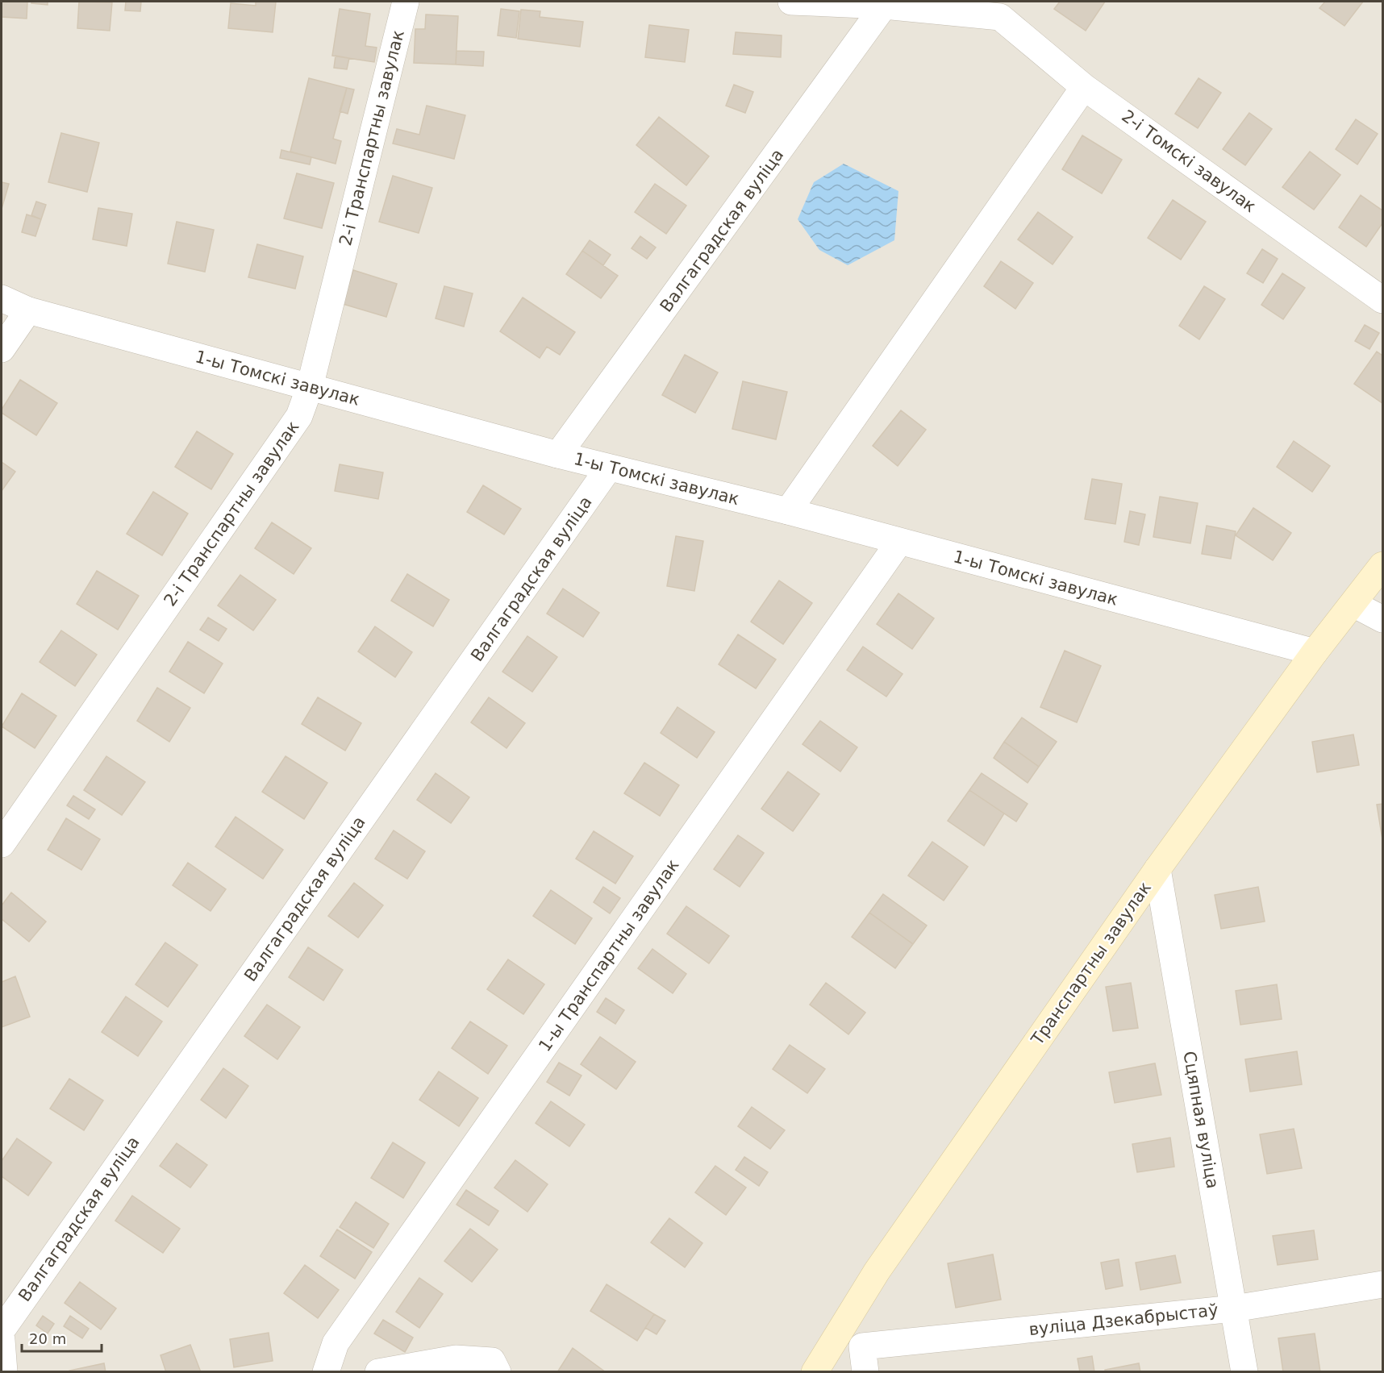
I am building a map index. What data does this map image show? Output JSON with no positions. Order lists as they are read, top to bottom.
{
  "streets": {
    "main road": ["Транспартны завулак"],
    "street": [
      "2-і Транспартны завулак",
      "2-і Томскі завулак",
      "Валгаградская вуліца",
      "1-ы Томскі завулак",
      "1-ы Транспартны завулак",
      "Сцяпная вуліца",
      "вуліца Дзекабрыстаў"
    ]
  },
  "crossings": [
    ["2-і Транспартны завулак", "1-ы Томскі завулак"],
    ["Валгаградская вуліца", "1-ы Томскі завулак"],
    ["1-ы Томскі завулак", "1-ы Транспартны завулак"],
    ["1-ы Томскі завулак", "Транспартны завулак"],
    ["Транспартны завулак", "Сцяпная вуліца"],
    ["Сцяпная вуліца", "вуліца Дзекабрыстаў"]
  ],
  "scale_bar": "20 m"
}
